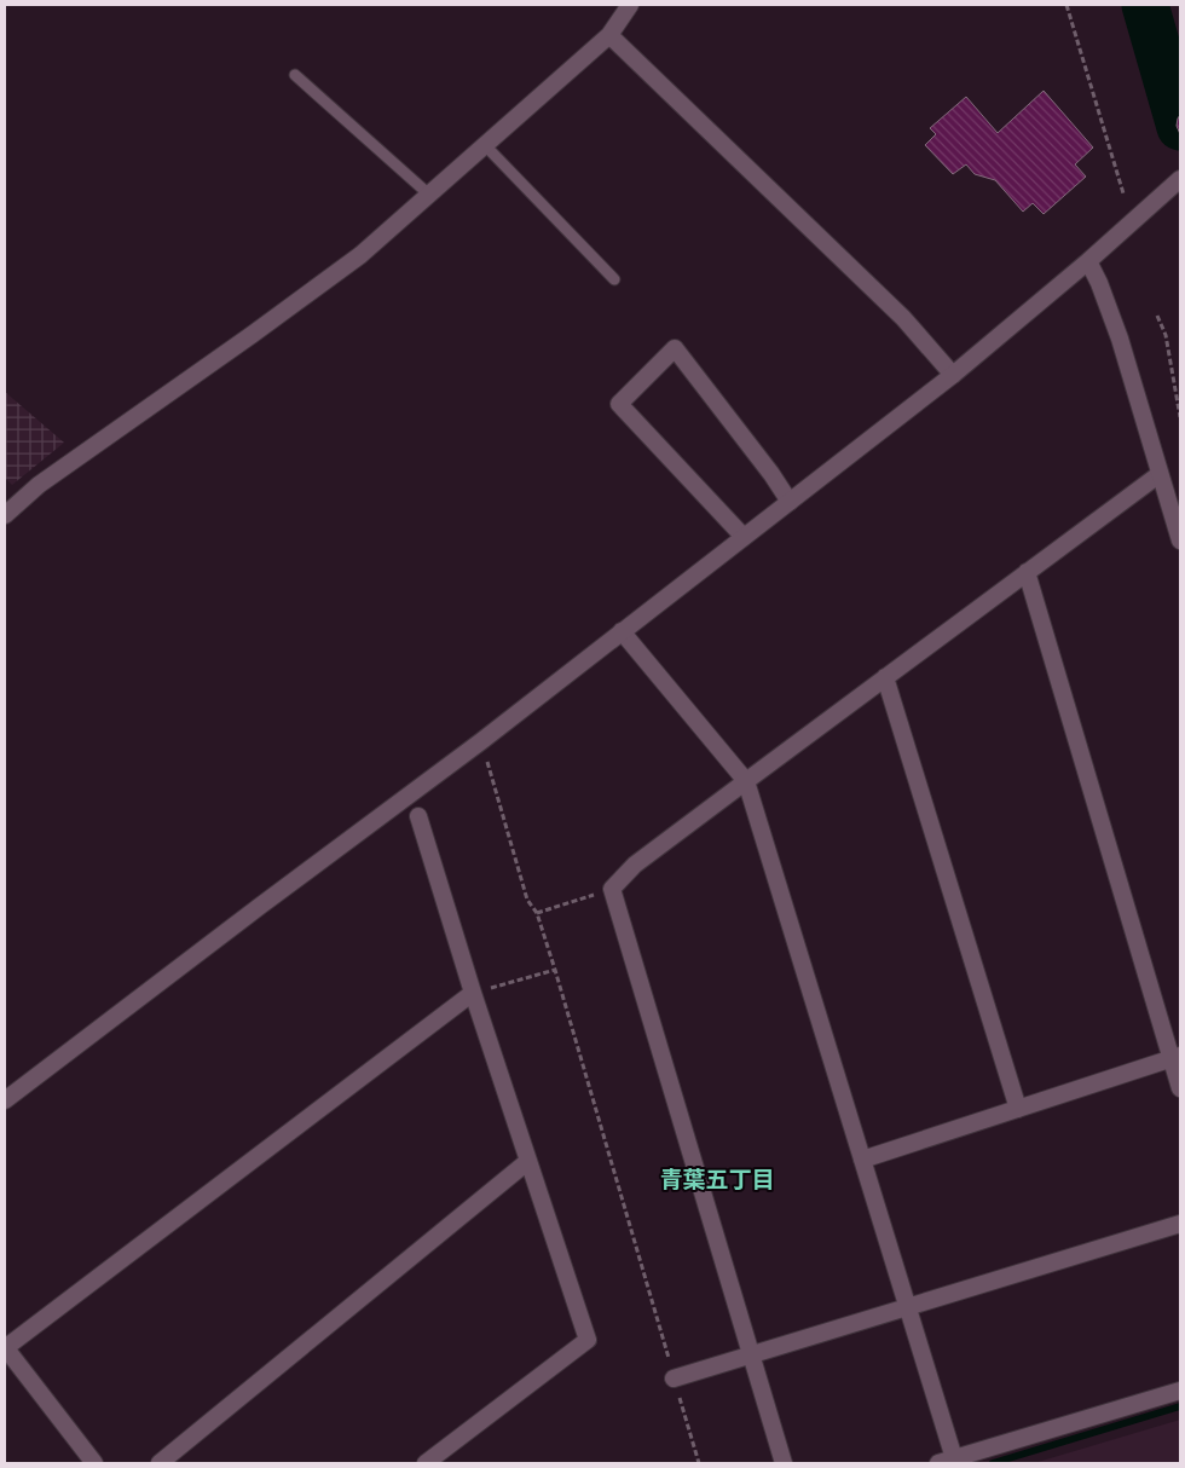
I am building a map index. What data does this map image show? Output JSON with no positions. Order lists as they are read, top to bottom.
{
  "districts": ["青葉五丁目"]
}
